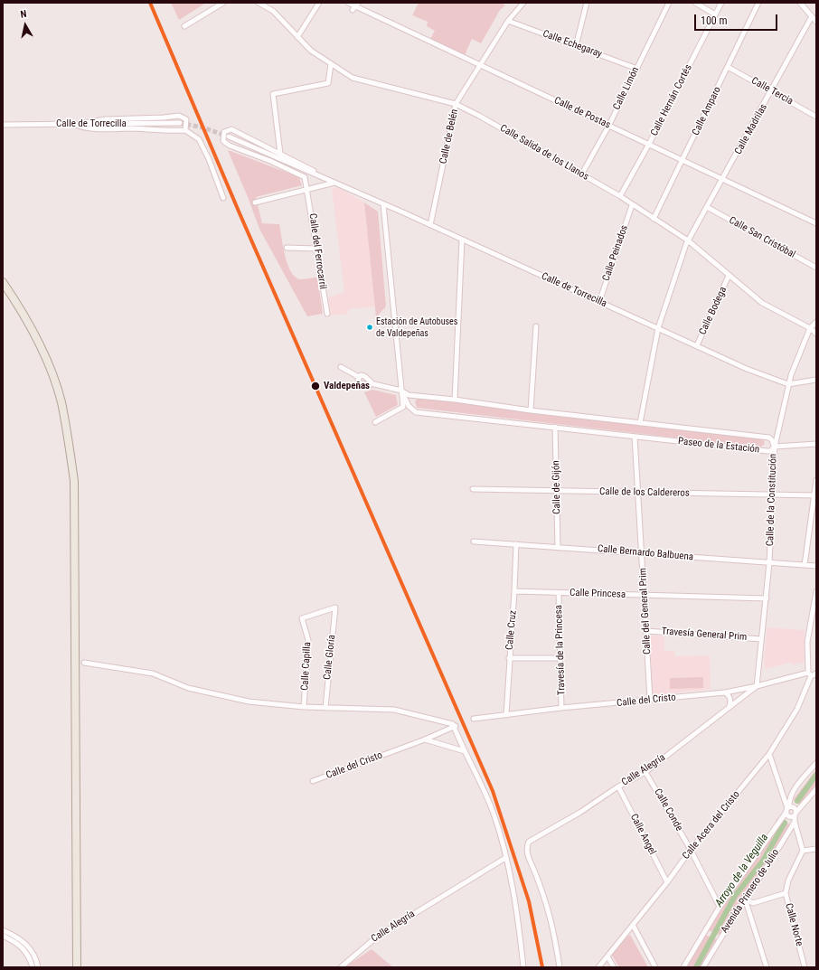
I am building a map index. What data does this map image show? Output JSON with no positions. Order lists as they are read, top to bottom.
{
  "streets": {
    "street": [
      "Calle Echegaray",
      "Calle Limón",
      "Calle Tercia",
      "Calle Hernán Cortés",
      "Calle Amparo",
      "Calle de Postas",
      "Calle de Torrecilla",
      "Calle Madrilas",
      "Calle de Belén",
      "Calle Salida de los Llanos",
      "Calle San Cristóbal",
      "Calle del Ferrocarril",
      "Calle Peinados",
      "Calle Bodega",
      "Paseo de la Estación",
      "Calle de Gijón",
      "Calle de los Caldereros",
      "Calle de la Constitución",
      "Calle Bernardo Balbuena",
      "Calle Princesa",
      "Calle del General Prim",
      "Calle Cruz",
      "Travesía General Prim",
      "Travesía de la Princesa",
      "Calle Gloría",
      "Calle Capilla",
      "Calle del Cristo",
      "Calle Alegría",
      "Calle Conde",
      "Calle Acera del Cristo",
      "Calle Angel",
      "Avenida Primero de Julio",
      "Calle Norte"
    ]
  },
  "crossings": [
    ["Calle Echegaray", "Calle Limón"],
    ["Calle Echegaray", "Calle de Belén"],
    ["Calle Limón", "Calle de Postas"],
    ["Calle Limón", "Calle Salida de los Llanos"],
    ["Calle Tercia", "Calle Amparo"],
    ["Calle Tercia", "Calle Madrilas"],
    ["Calle Hernán Cortés", "Calle de Postas"],
    ["Calle Hernán Cortés", "Calle Salida de los Llanos"],
    ["Calle Amparo", "Calle de Postas"],
    ["Calle Amparo", "Calle Salida de los Llanos"],
    ["Calle de Postas", "Calle Madrilas"],
    ["Calle de Postas", "Calle de Belén"],
    ["Calle de Torrecilla", "Calle Madrilas"],
    ["Calle de Torrecilla", "Calle de Belén"],
    ["Calle de Torrecilla", "Calle Peinados"],
    ["Calle de Torrecilla", "Calle Bodega"],
    ["Calle de Torrecilla", "Calle de la Constitución"],
    ["Calle Madrilas", "Calle Salida de los Llanos"],
    ["Calle Madrilas", "Calle San Cristóbal"],
    ["Calle de Belén", "Calle Salida de los Llanos"],
    ["Calle Salida de los Llanos", "Calle Peinados"],
    ["Calle Salida de los Llanos", "Calle Bodega"],
    ["Calle Salida de los Llanos", "Calle de la Constitución"],
    ["Paseo de la Estación", "Calle de Gijón"],
    ["Paseo de la Estación", "Calle de la Constitución"],
    ["Paseo de la Estación", "Calle del General Prim"],
    ["Calle de Gijón", "Calle de los Caldereros"],
    ["Calle de Gijón", "Calle Bernardo Balbuena"],
    ["Calle de los Caldereros", "Calle de la Constitución"],
    ["Calle de los Caldereros", "Calle del General Prim"],
    ["Calle de la Constitución", "Calle Bernardo Balbuena"],
    ["Calle de la Constitución", "Calle Princesa"],
    ["Calle de la Constitución", "Travesía General Prim"],
    ["Calle de la Constitución", "Calle del Cristo"],
    ["Calle de la Constitución", "Calle Alegría"],
    ["Calle Bernardo Balbuena", "Calle del General Prim"],
    ["Calle Bernardo Balbuena", "Calle Cruz"],
    ["Calle Princesa", "Calle del General Prim"],
    ["Calle Princesa", "Calle Cruz"],
    ["Calle Princesa", "Travesía de la Princesa"],
    ["Calle del General Prim", "Travesía General Prim"],
    ["Calle del General Prim", "Calle del Cristo"],
    ["Calle Cruz", "Calle del Cristo"],
    ["Travesía de la Princesa", "Calle del Cristo"],
    ["Calle Gloría", "Calle Capilla"],
    ["Calle del Cristo", "Calle Alegría"],
    ["Calle del Cristo", "Calle Acera del Cristo"],
    ["Calle Alegría", "Calle Conde"],
    ["Calle Alegría", "Calle Angel"],
    ["Calle Conde", "Calle Acera del Cristo"],
    ["Calle Conde", "Avenida Primero de Julio"],
    ["Calle Acera del Cristo", "Calle Angel"]
  ],
  "water": ["Arroyo de la Veguilla"],
  "places": ["Estación de Autobuses de Valdepeñas", "Valdepeñas"],
  "scale_bar": "100 m",
  "north": "top"
}
